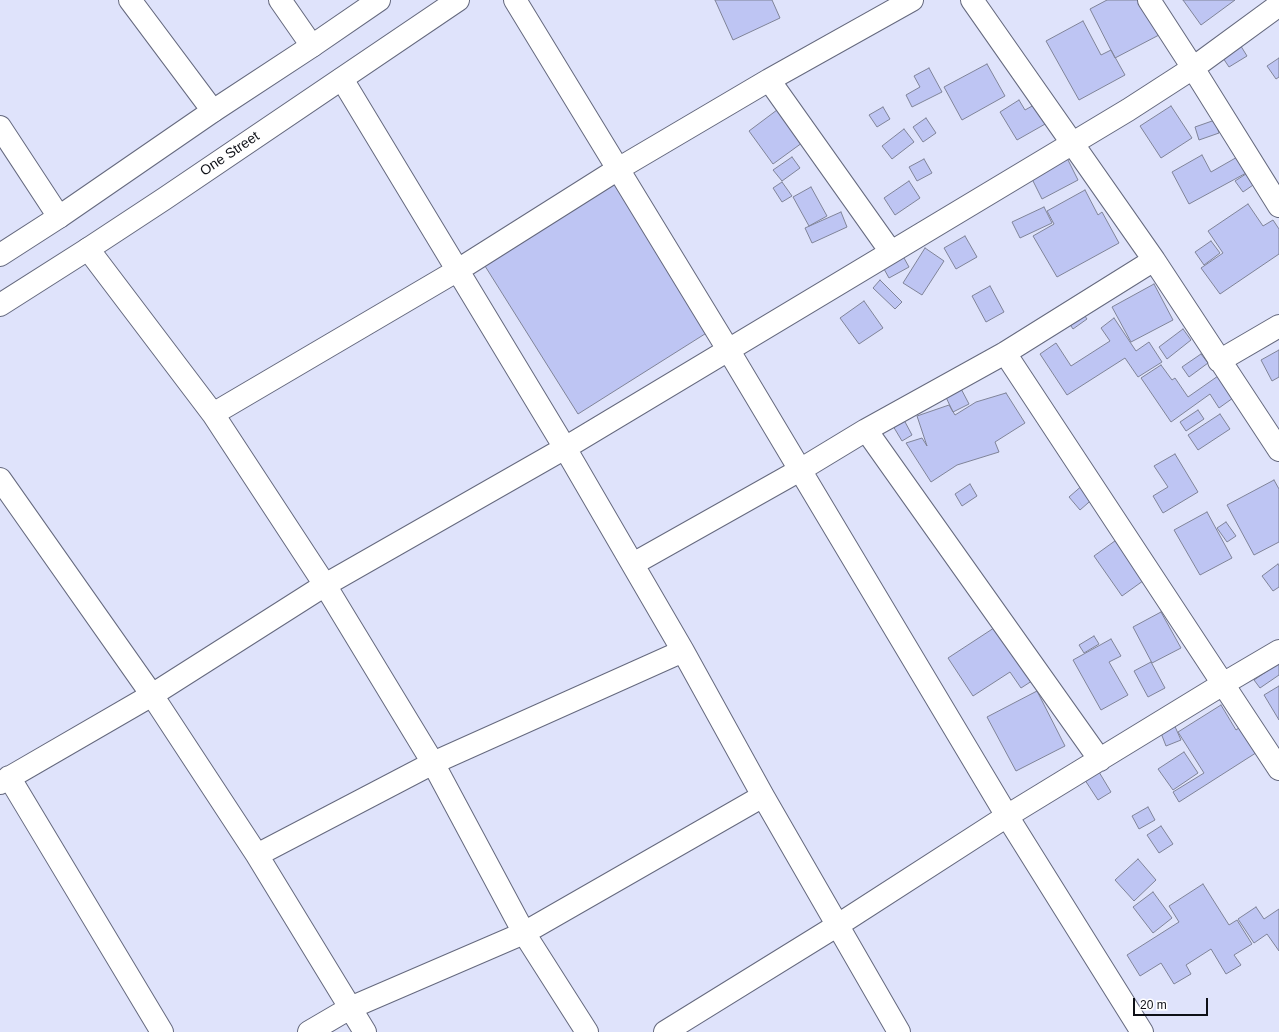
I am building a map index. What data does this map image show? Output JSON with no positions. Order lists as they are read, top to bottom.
{
  "streets": {
    "street": ["One Street"]
  },
  "scale_bar": "20 m"
}
